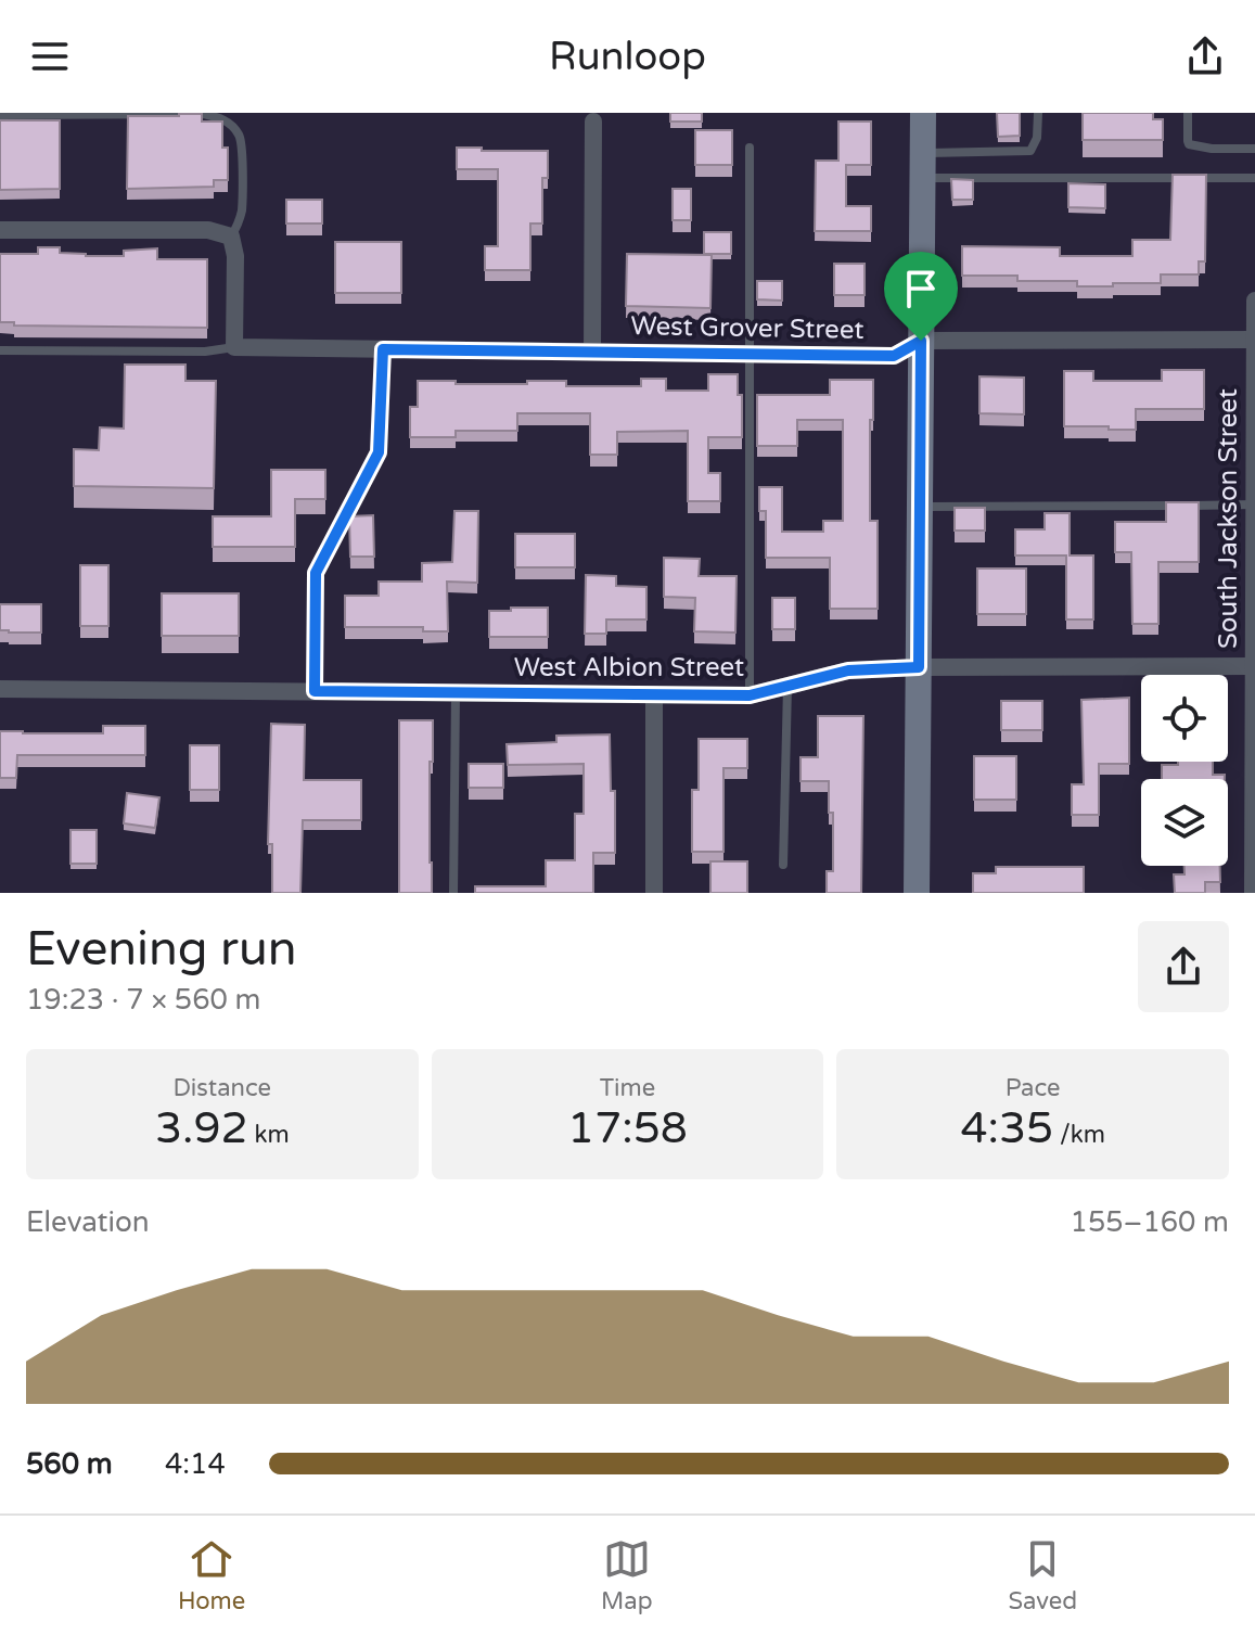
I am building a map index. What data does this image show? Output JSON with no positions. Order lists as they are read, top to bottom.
{
  "streets": {
    "street": ["West Grover Street", "South Jackson Street", "West Albion Street"]
  },
  "crossings": [
    ["West Grover Street", "South Jackson Street"],
    ["South Jackson Street", "West Albion Street"]
  ],
  "page": {
    "header": "Runloop",
    "heading": ["Evening run", "19:23 · 7 × 560 m"],
    "stats": [
      ["Distance", "3.92 km"],
      ["Time", "17:58"],
      ["Pace", "4:35 /km"]
    ],
    "chart": ["Elevation", "155–160 m"],
    "list": [
      {
        "name": "560 m",
        "note": "4:14"
      }
    ],
    "tabs": ["Home", "Map", "Saved"]
  }
}
